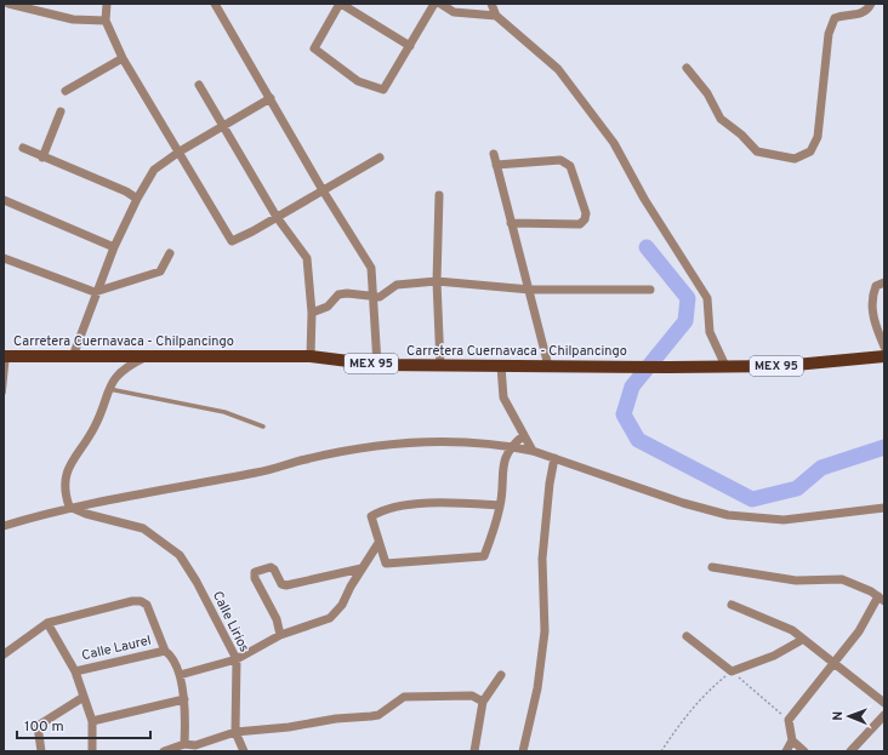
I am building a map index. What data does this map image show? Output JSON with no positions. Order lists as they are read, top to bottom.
{
  "streets": {
    "main road": ["Carretera Cuernavaca - Chilpancingo", "MEX 95"],
    "street": ["Calle Lirios", "Calle Laurel"]
  },
  "scale_bar": "100 m",
  "north": "left"
}
